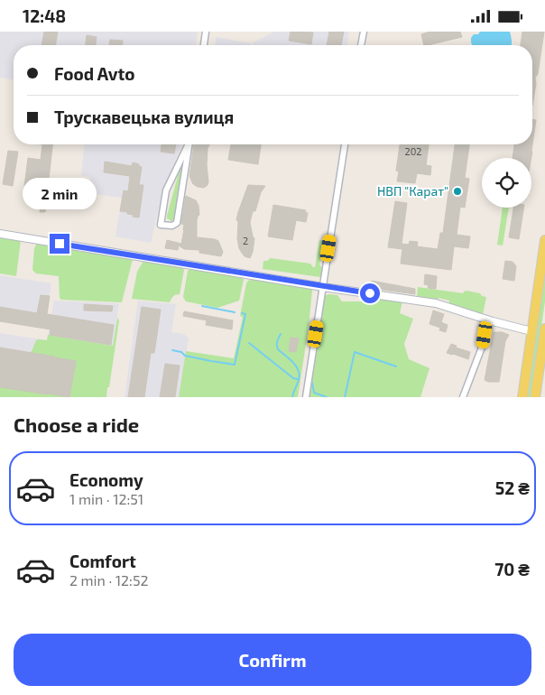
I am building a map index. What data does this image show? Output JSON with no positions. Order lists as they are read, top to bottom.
{
  "places": ["НВП \"Карат\""],
  "house_numbers": ["202", "2"],
  "page": {
    "status": "12:48",
    "banner": ["Food Avto", "Трускавецька вулиця"],
    "bubble": "2 min",
    "heading": "Choose a ride",
    "list": [
      {
        "name": "Economy",
        "note": "1 min · 12:51",
        "value": "52 ₴"
      },
      {
        "name": "Comfort",
        "note": "2 min · 12:52",
        "value": "70 ₴"
      }
    ],
    "buttons": "Confirm"
  }
}
